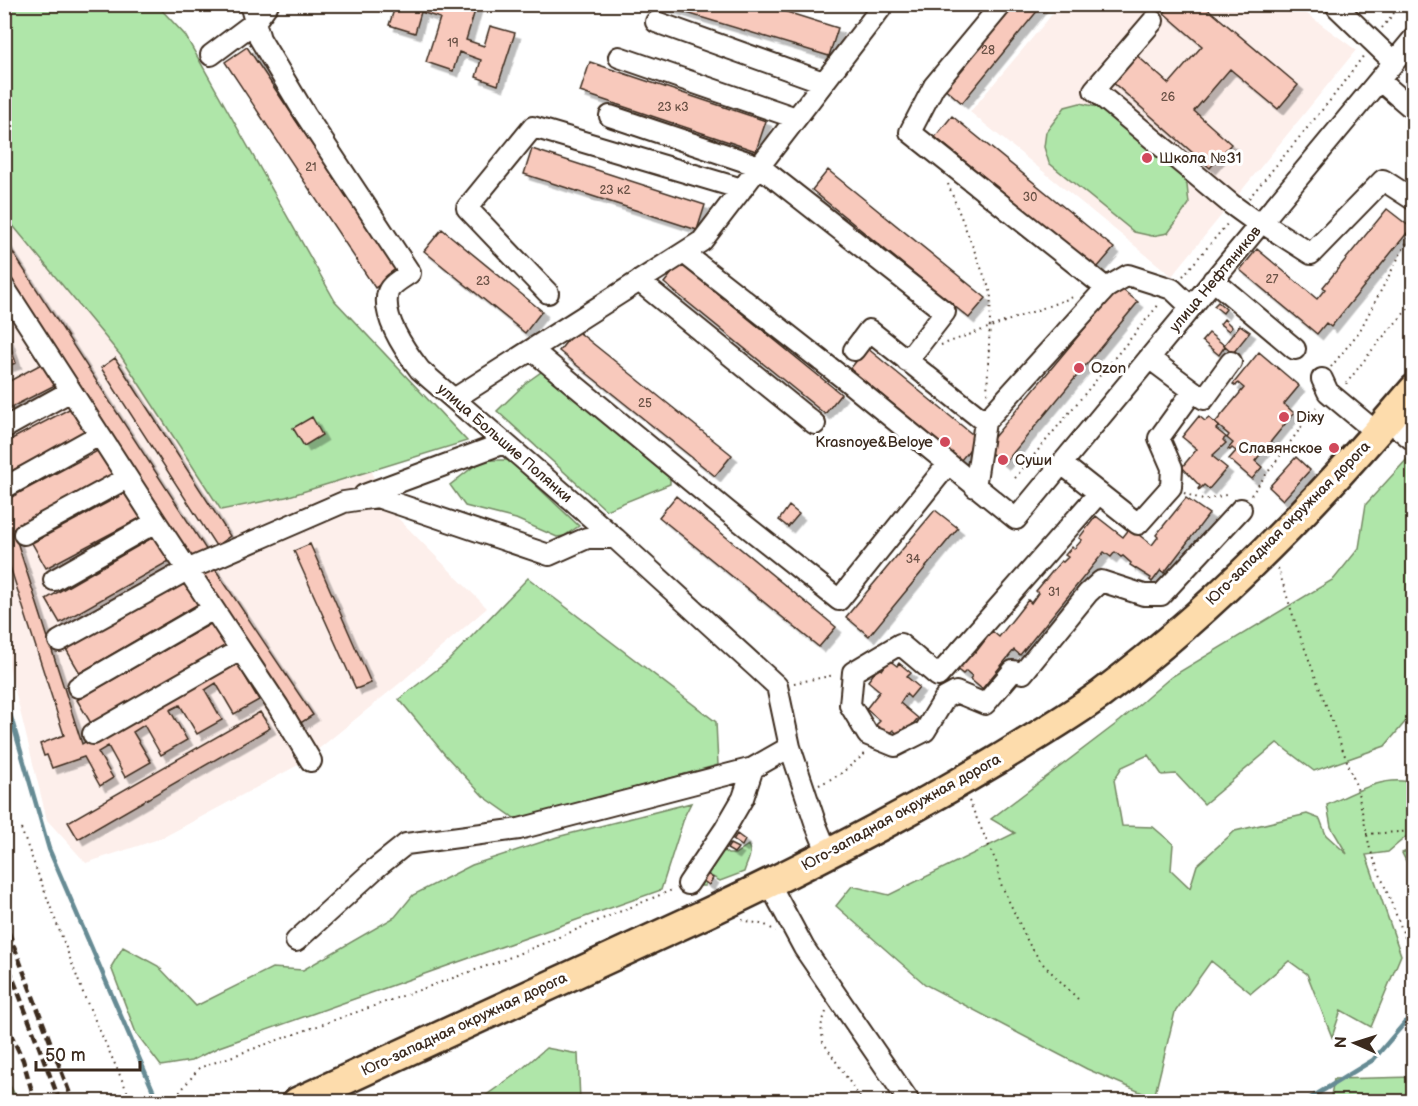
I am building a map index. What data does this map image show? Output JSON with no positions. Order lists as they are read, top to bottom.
{
  "streets": {
    "highway": ["Юго-западная окружная дорога"],
    "street": ["улица Нефтяников", "улица Большие Полянки"]
  },
  "places": [
    "Школа №31",
    "Ozon",
    "Dixy",
    "Krasnoye&Beloye",
    "Славянское",
    "Суши"
  ],
  "house_numbers": [
    "19",
    "28",
    "26",
    "23 к3",
    "21",
    "23 к2",
    "30",
    "27",
    "23",
    "25",
    "34",
    "31"
  ],
  "scale_bar": "50 m",
  "north": "left"
}
